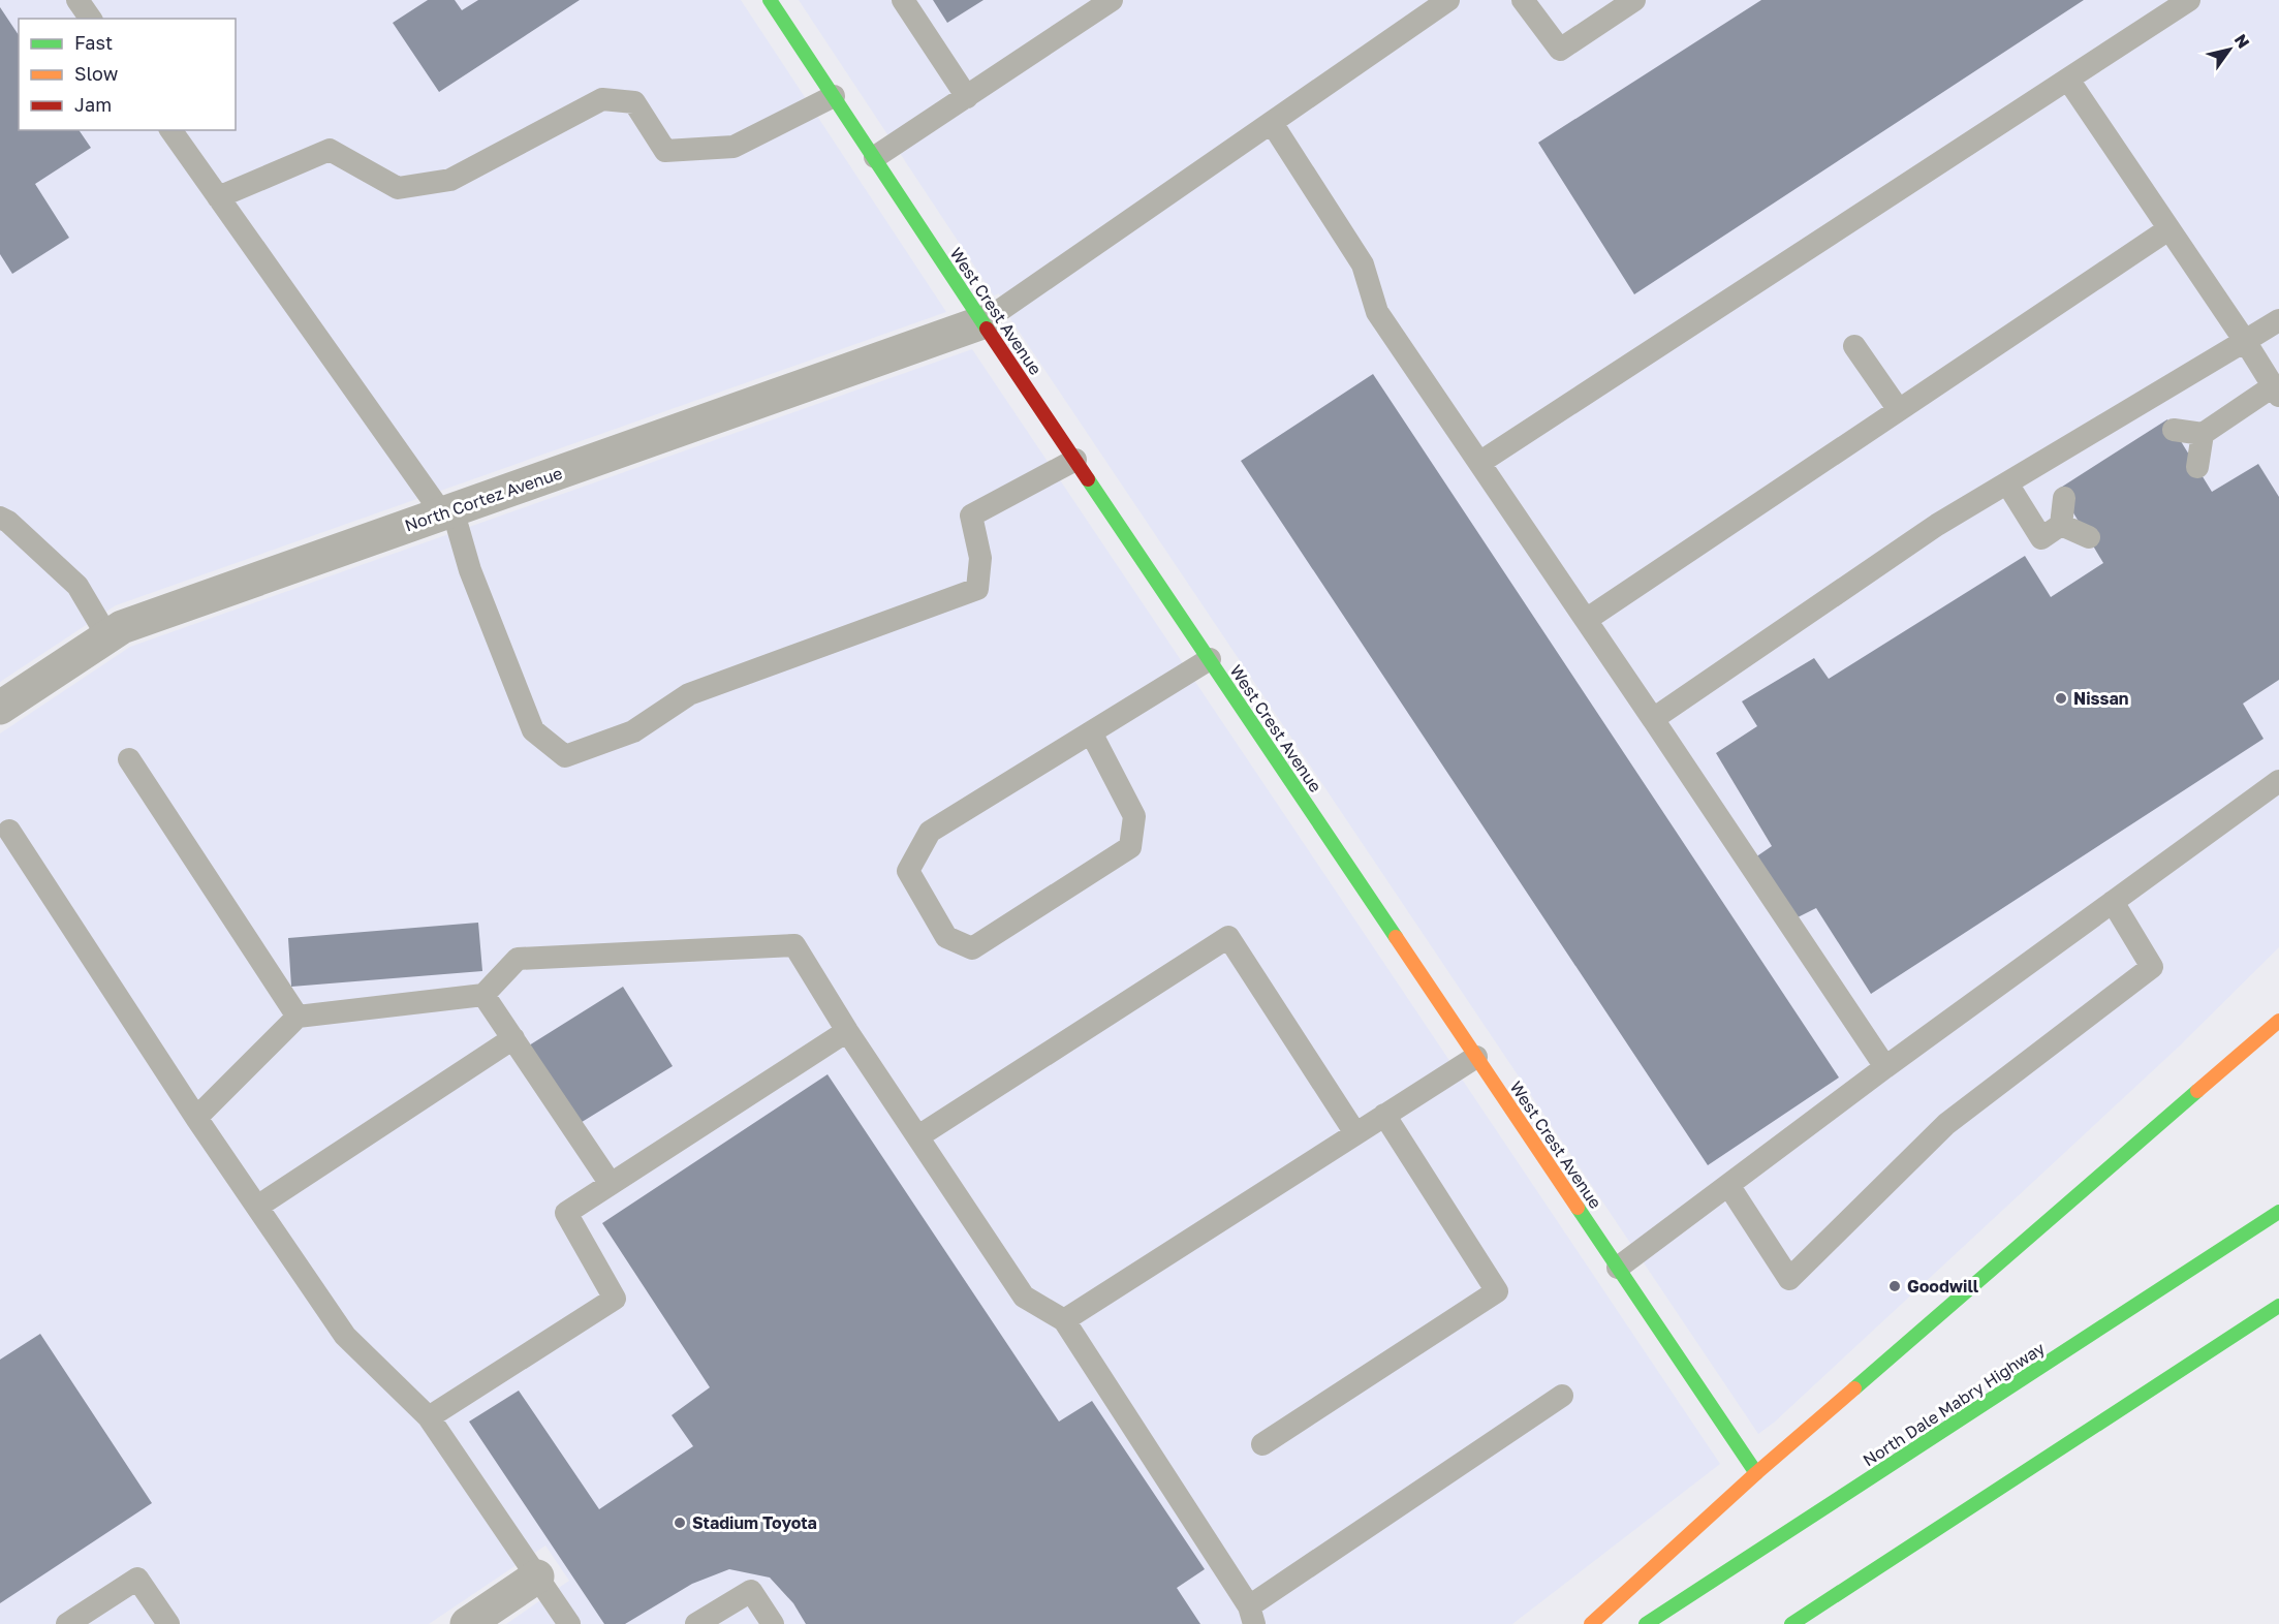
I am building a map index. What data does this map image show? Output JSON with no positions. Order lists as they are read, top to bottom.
{
  "streets": {
    "main road": ["West Crest Avenue", "North Dale Mabry Highway"],
    "street": ["North Cortez Avenue"]
  },
  "crossings": [
    ["West Crest Avenue", "North Cortez Avenue"]
  ],
  "places": ["Nissan", "Goodwill", "Stadium Toyota"],
  "legend": ["Fast", "Slow", "Jam"],
  "north": "top right"
}
